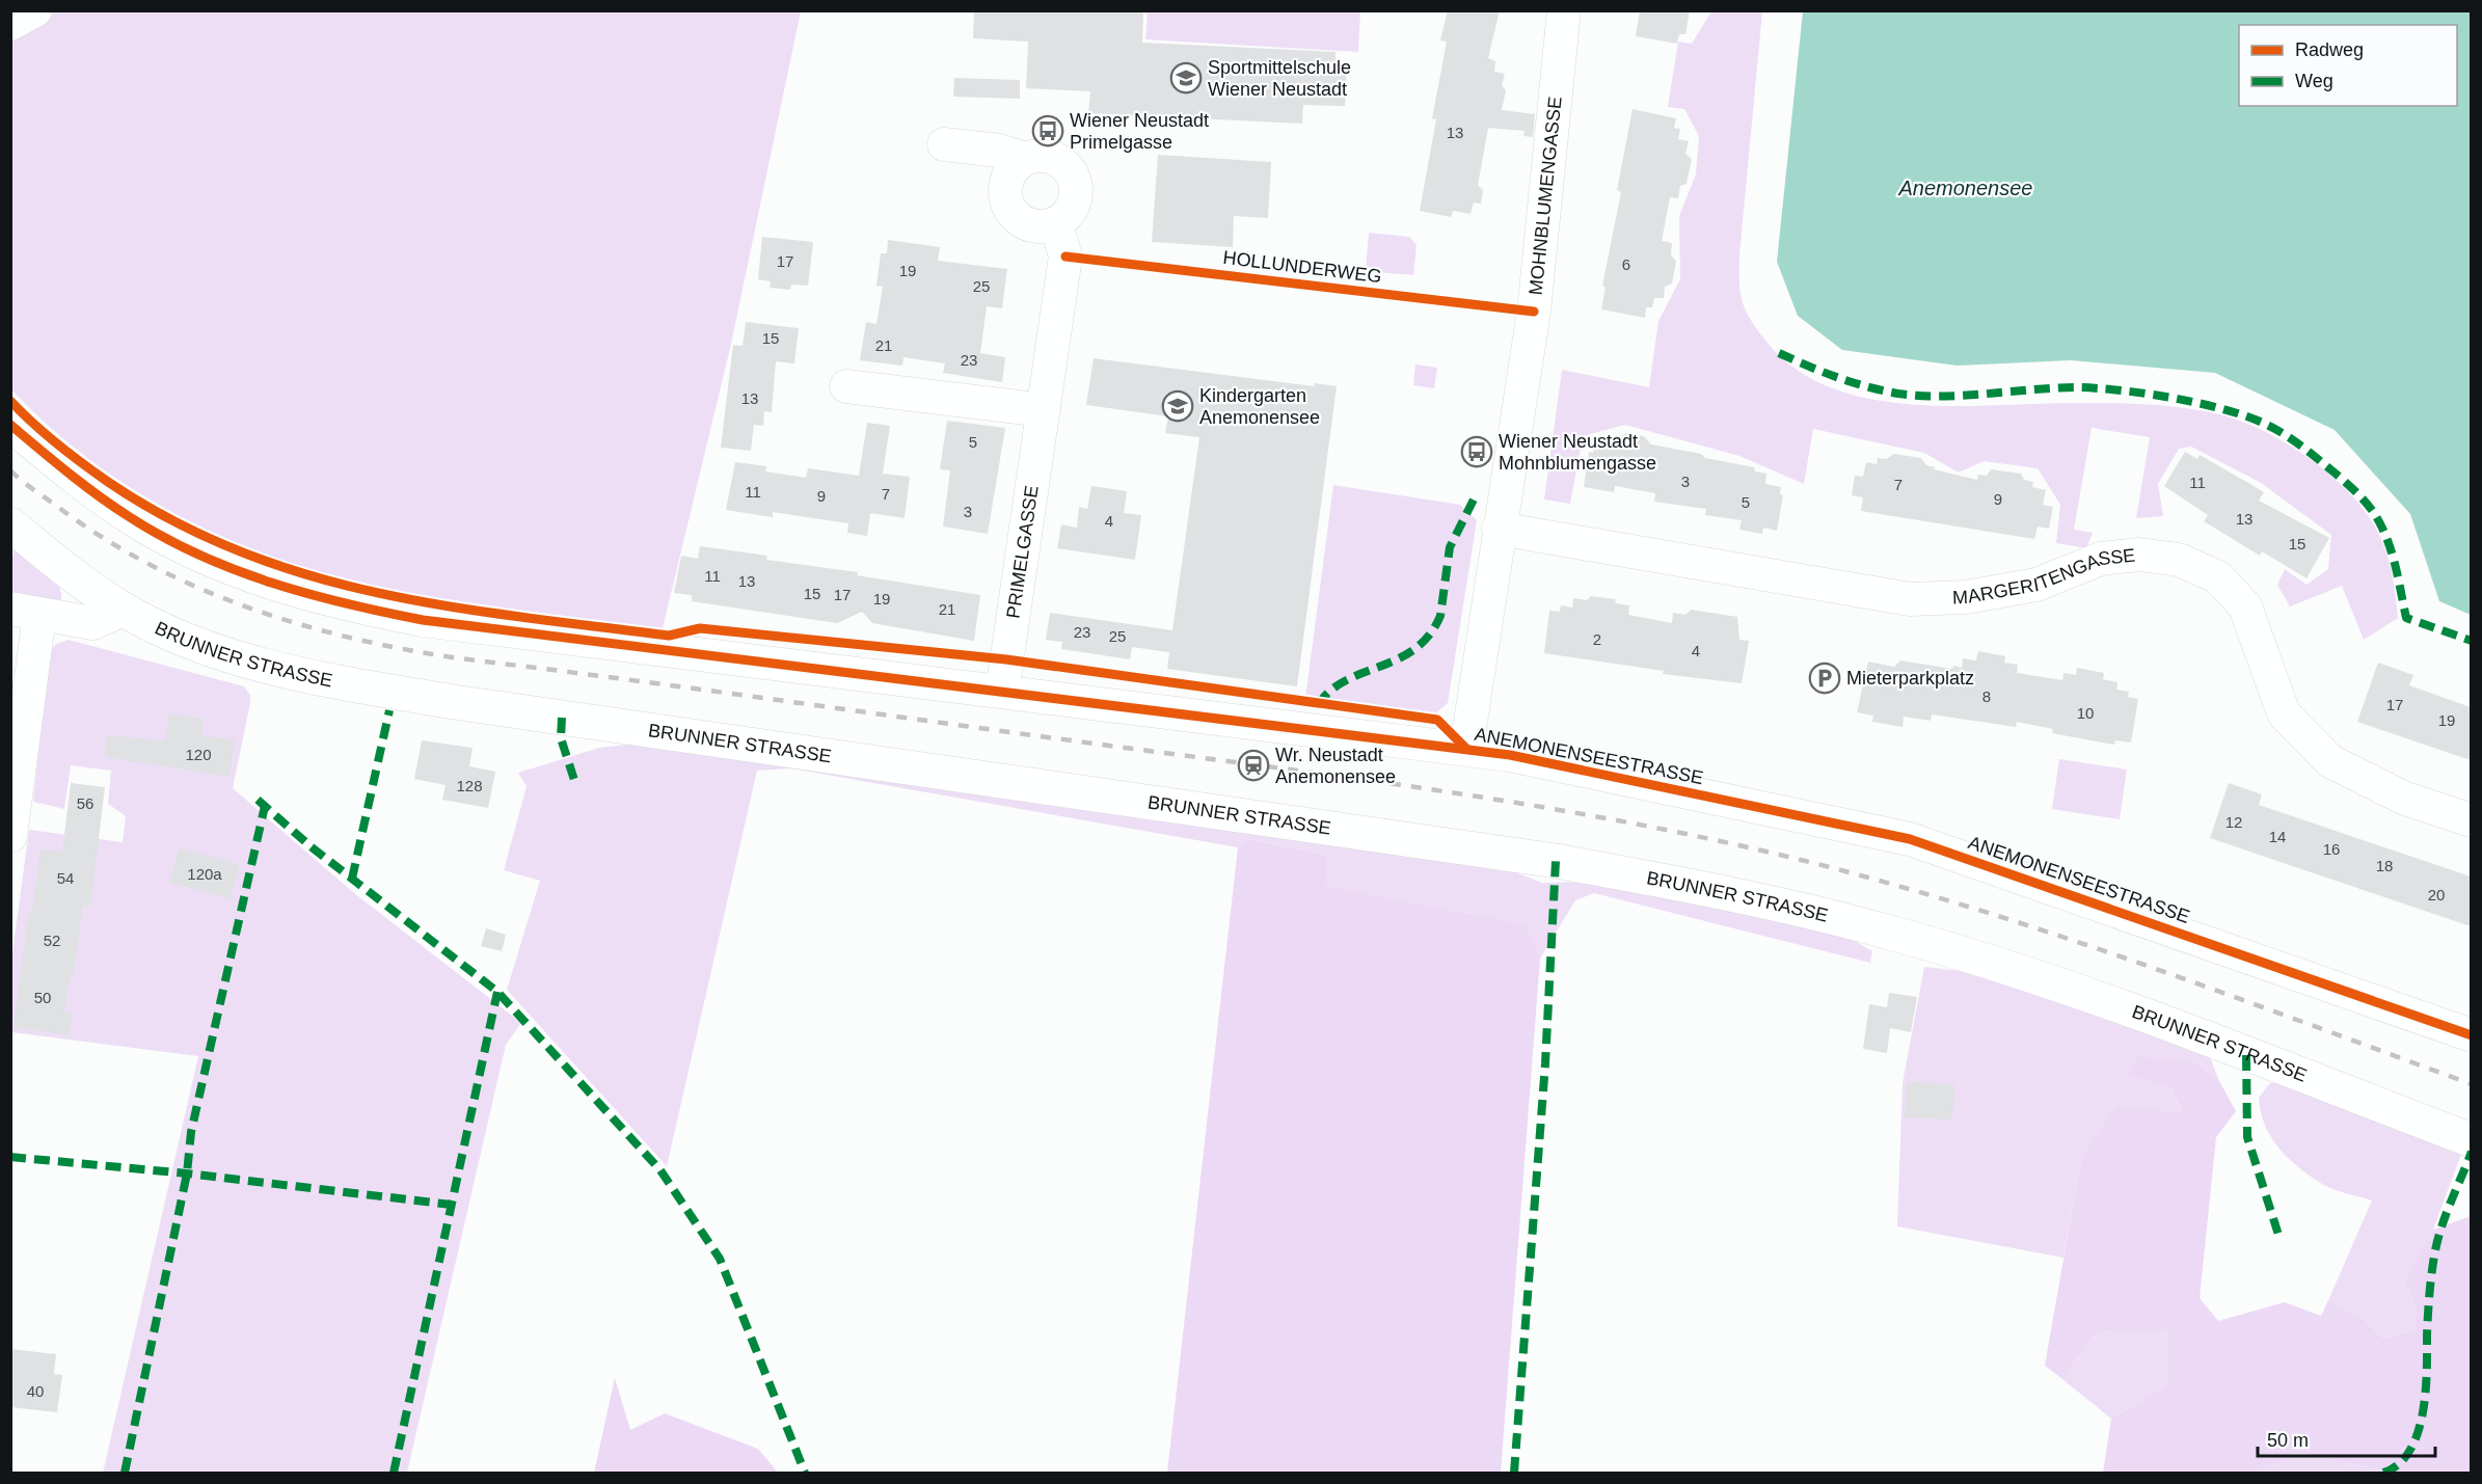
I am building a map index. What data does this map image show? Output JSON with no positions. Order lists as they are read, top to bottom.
{
  "streets": {
    "main road": ["BRUNNER STRASSE"],
    "street": [
      "MOHNBLUMENGASSE",
      "PRIMELGASSE",
      "MARGERITENGASSE",
      "ANEMONENSEESTRASSE"
    ],
    "cycle path": ["HOLLUNDERWEG"]
  },
  "crossings": [
    ["MOHNBLUMENGASSE", "MARGERITENGASSE"],
    ["MOHNBLUMENGASSE", "ANEMONENSEESTRASSE"],
    ["PRIMELGASSE", "ANEMONENSEESTRASSE"]
  ],
  "water": ["Anemonensee"],
  "places": {
    "school or university": ["Sportmittelschule Wiener Neustadt", "Kindergarten Anemonensee"],
    "bus stop": ["Wiener Neustadt Primelgasse", "Wiener Neustadt Mohnblumengasse"],
    "parking": ["Mieterparkplatz"],
    "station": ["Wr. Neustadt Anemonensee"]
  },
  "house_numbers": [
    "13",
    "17",
    "6",
    "19",
    "25",
    "15",
    "21",
    "23",
    "13",
    "5",
    "3",
    "11",
    "7",
    "11",
    "7",
    "9",
    "9",
    "5",
    "3",
    "13",
    "4",
    "15",
    "11",
    "13",
    "15",
    "17",
    "19",
    "21",
    "23",
    "25",
    "2",
    "4",
    "8",
    "17",
    "10",
    "19",
    "120",
    "128",
    "56",
    "12",
    "14",
    "16",
    "18",
    "120a",
    "54",
    "20",
    "52",
    "50",
    "40"
  ],
  "legend": ["Radweg", "Weg"],
  "scale_bar": "50 m"
}
